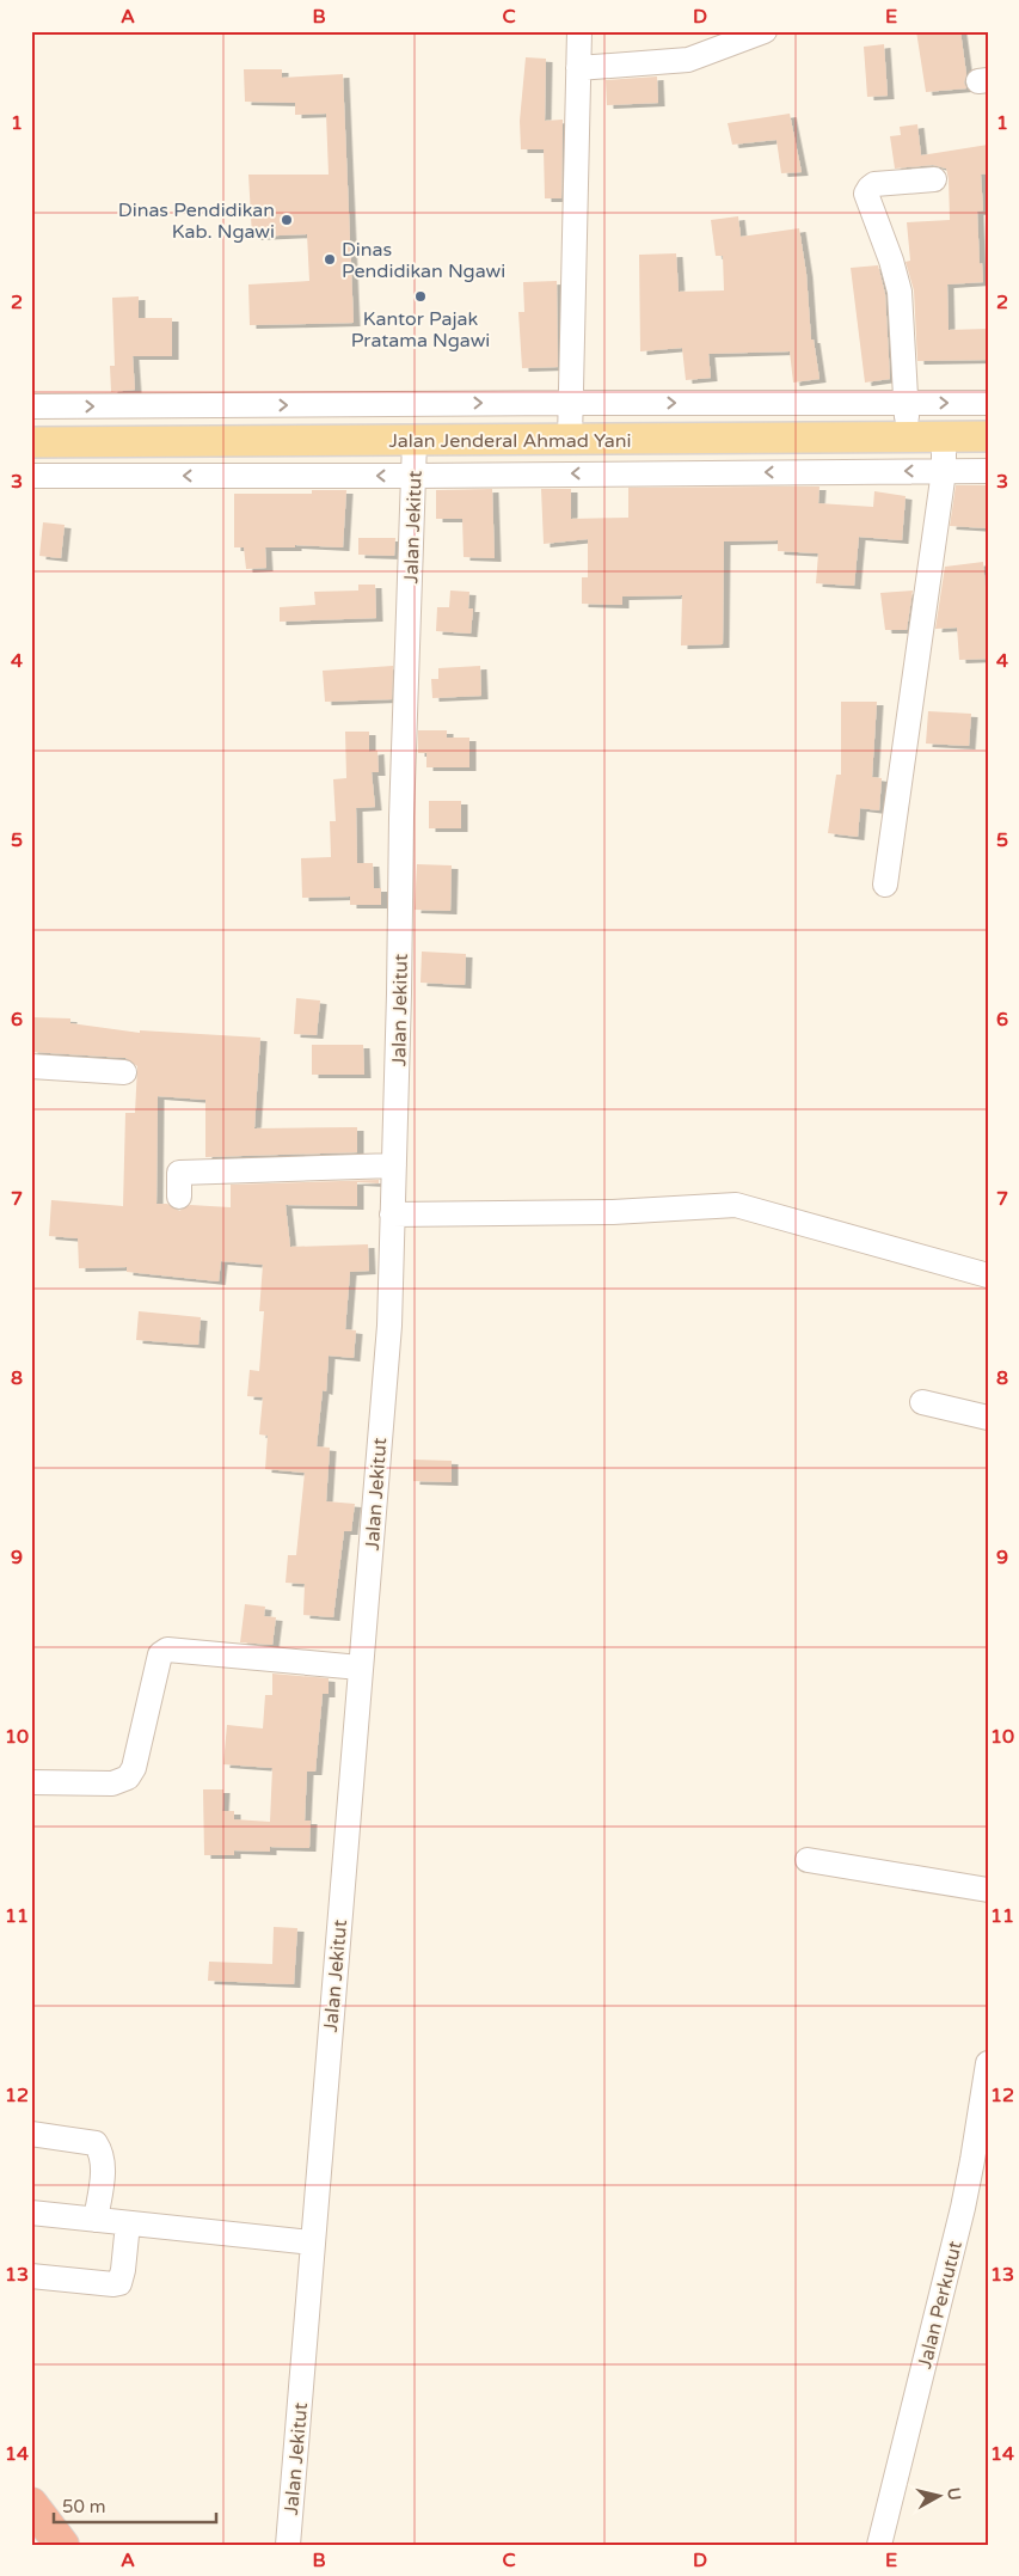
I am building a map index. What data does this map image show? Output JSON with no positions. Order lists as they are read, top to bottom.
{
  "streets": {
    "main road": ["Jalan Jenderal Ahmad Yani"],
    "street": ["Jalan Jekitut", "Jalan Perkutut"]
  },
  "crossings": [
    ["Jalan Jenderal Ahmad Yani", "Jalan Jekitut"]
  ],
  "places": ["Dinas Pendidikan Kab. Ngawi", "Dinas Pendidikan Ngawi", "Kantor Pajak Pratama Ngawi"],
  "scale_bar": "50 m",
  "north": "right",
  "grid": {
    "columns": [
      "A",
      "B",
      "C",
      "D",
      "E"
    ],
    "rows": [
      "1",
      "2",
      "3",
      "4",
      "5",
      "6",
      "7",
      "8",
      "9",
      "10",
      "11",
      "12",
      "13",
      "14"
    ]
  }
}
